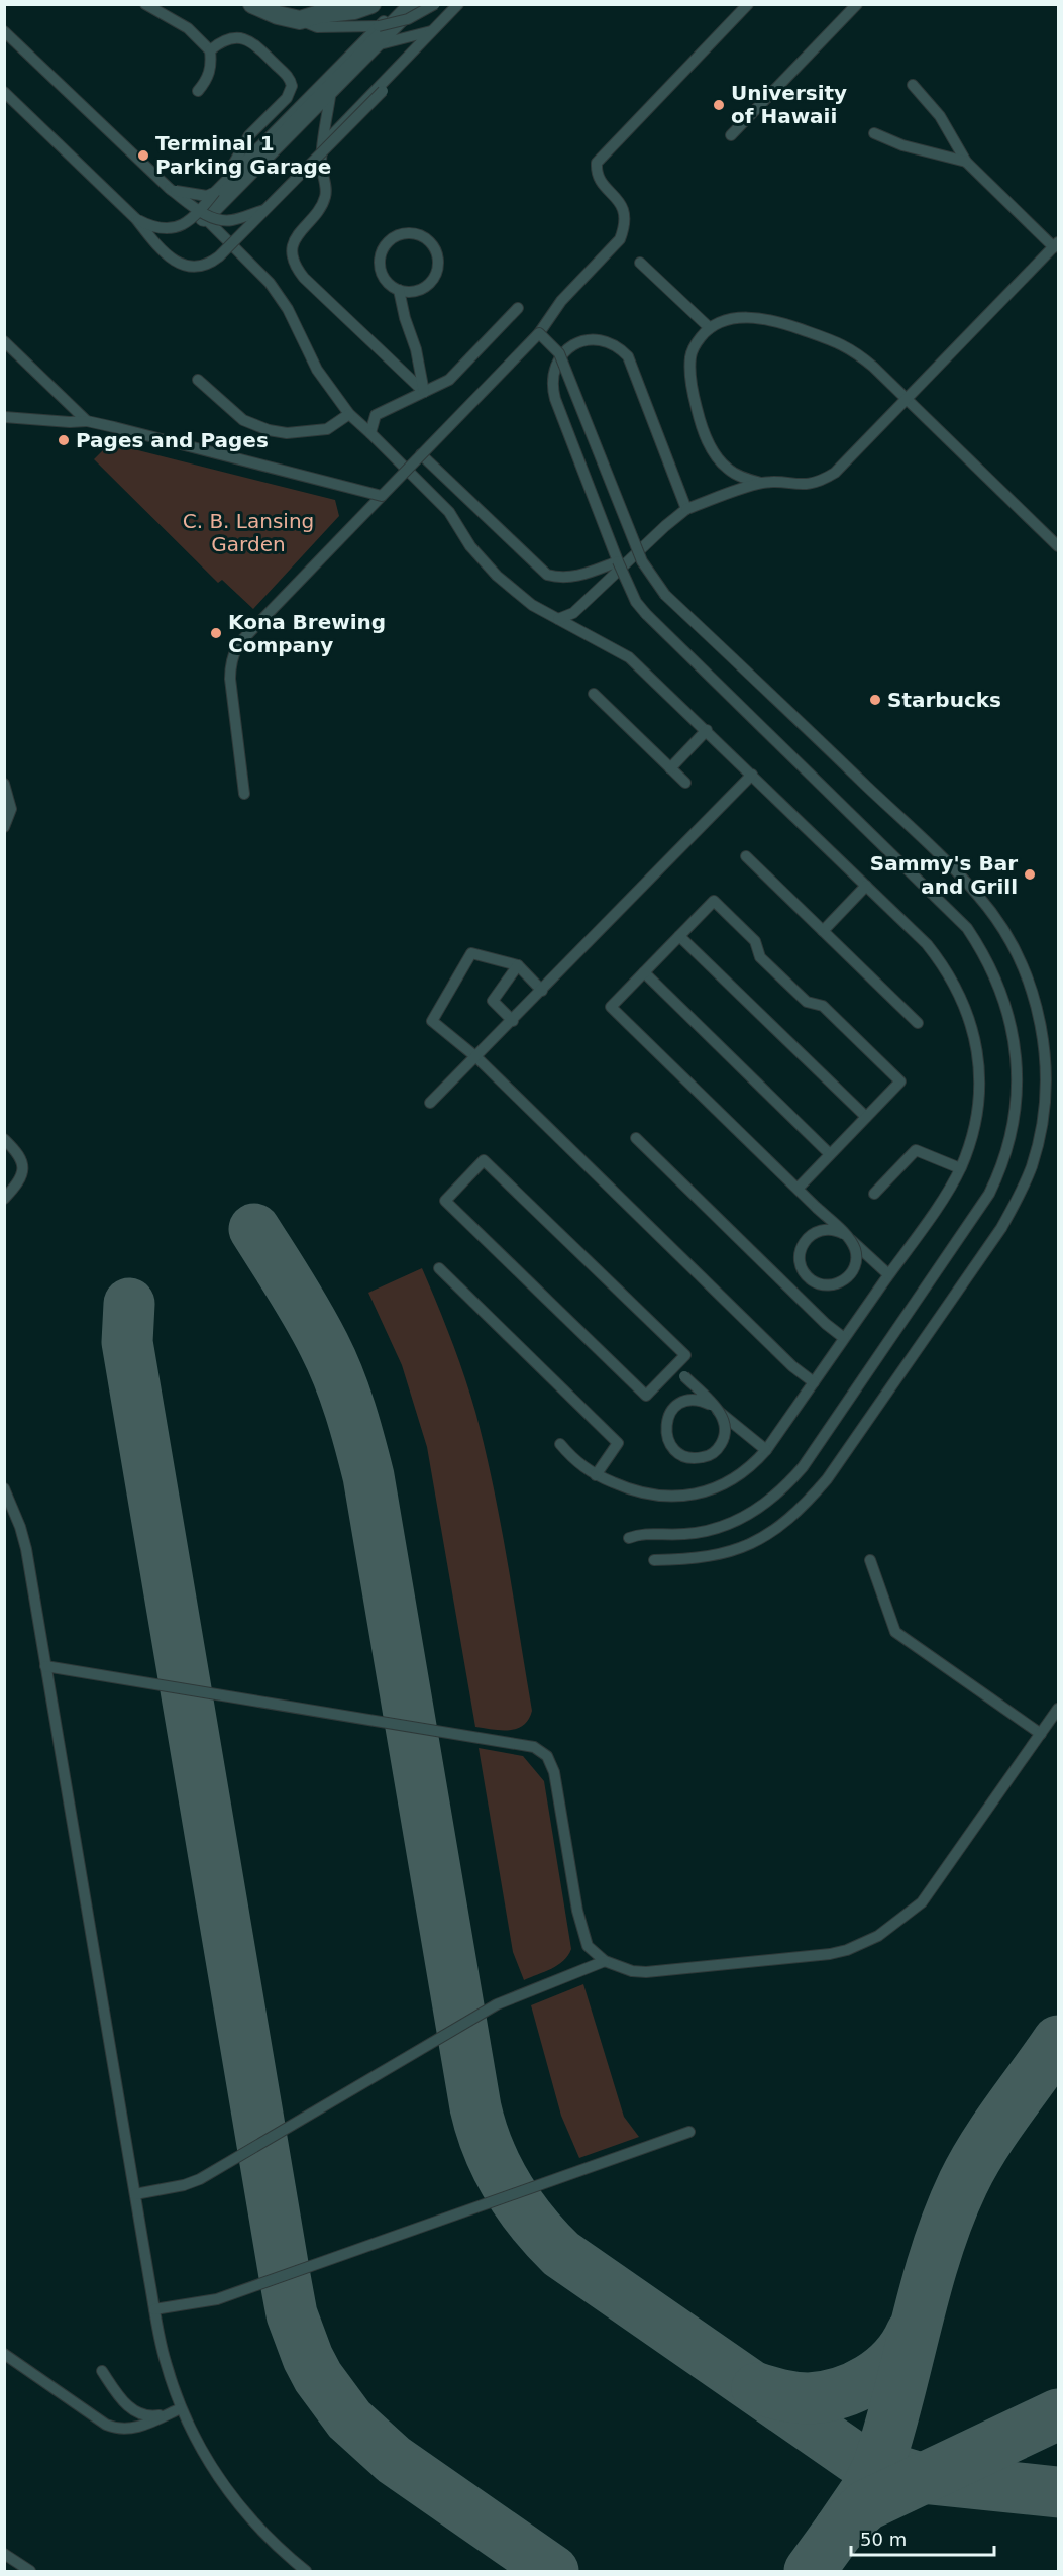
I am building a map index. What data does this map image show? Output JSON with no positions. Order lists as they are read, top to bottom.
{
  "parks": ["C. B. Lansing Garden"],
  "places": [
    "University of Hawaii",
    "Terminal 1 Parking Garage",
    "Pages and Pages",
    "Kona Brewing Company",
    "Starbucks",
    "Sammy's Bar and Grill"
  ],
  "scale_bar": "50 m"
}
